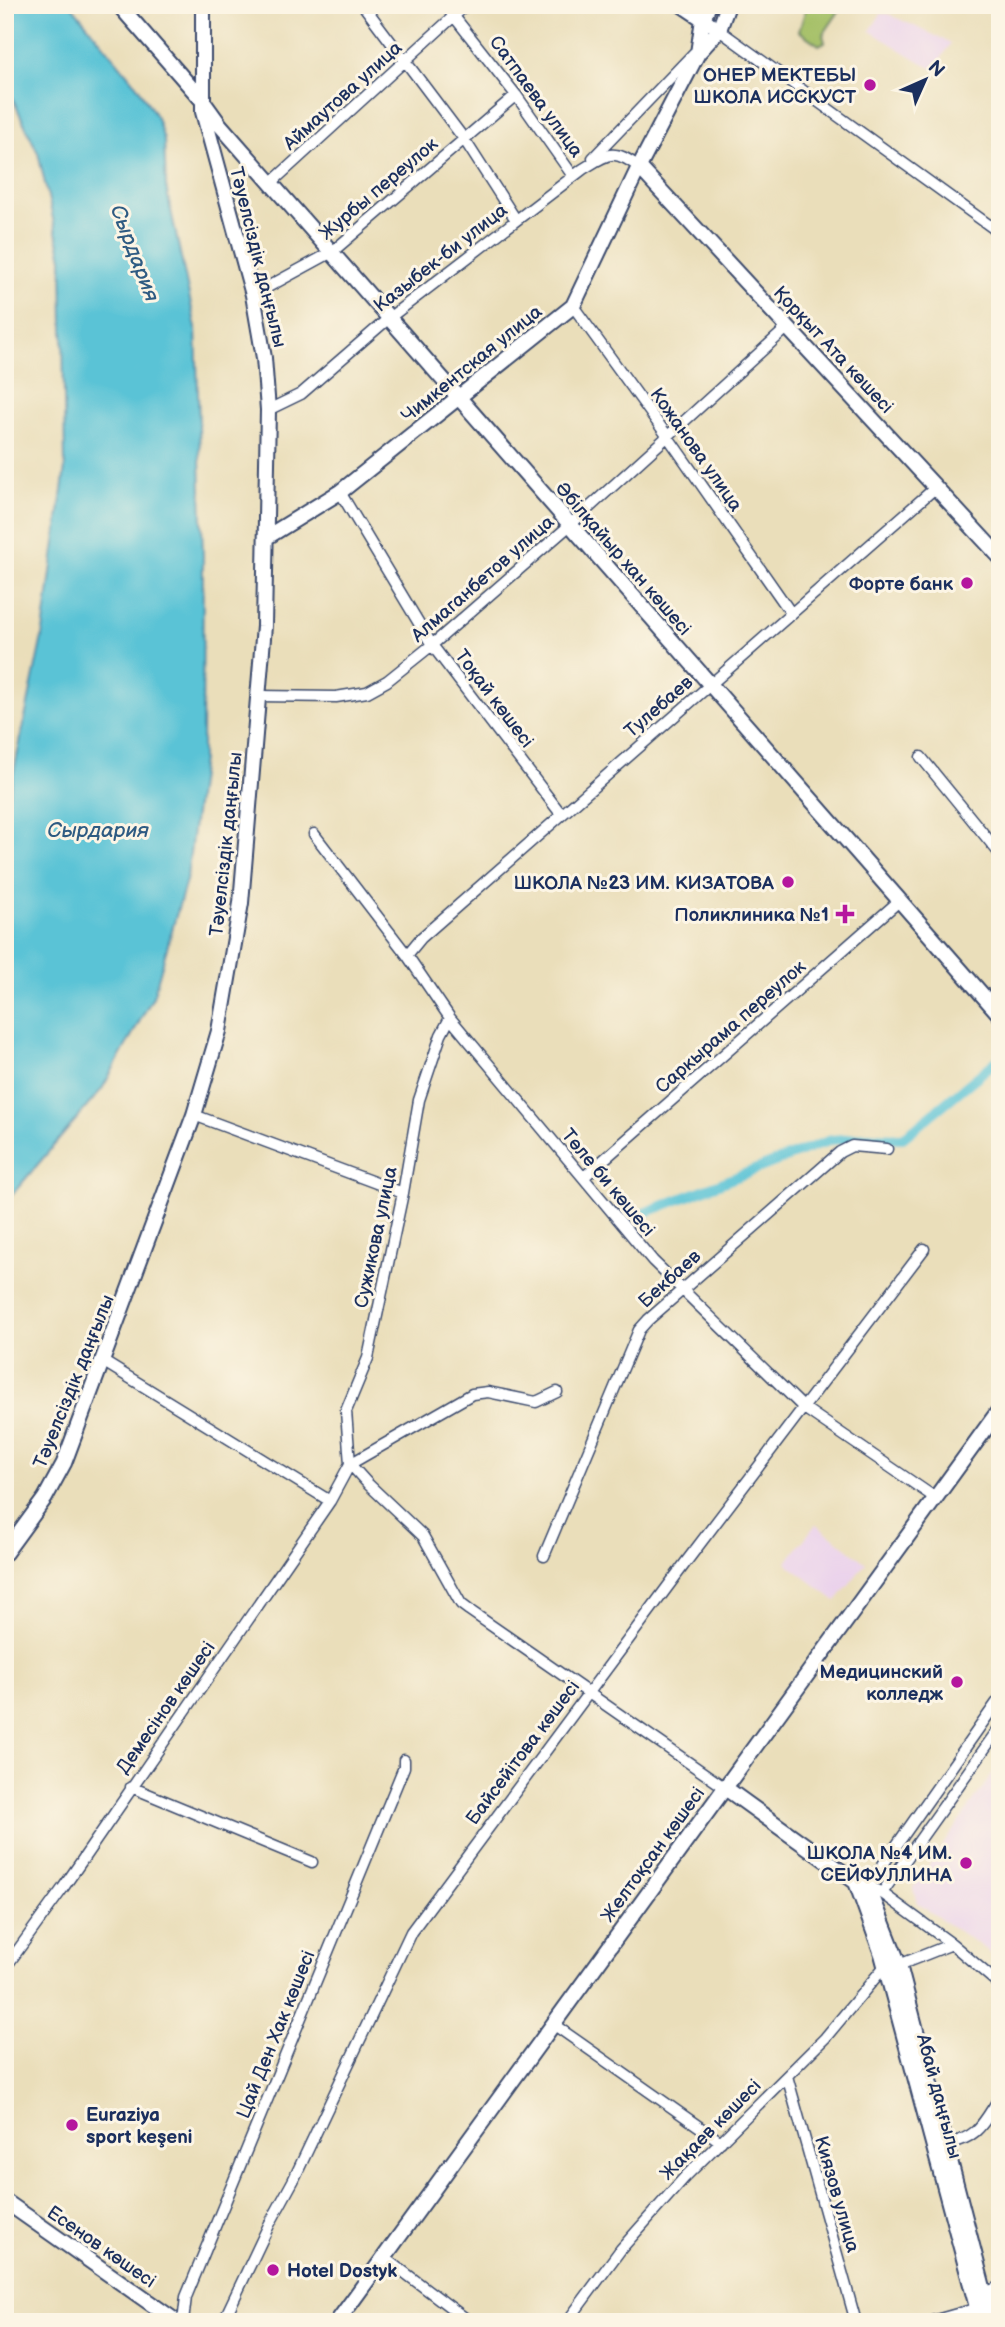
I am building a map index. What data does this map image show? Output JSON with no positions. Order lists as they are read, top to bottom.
{
  "streets": {
    "street": [
      "Аймаутова улица",
      "Сатпаева улица",
      "Журбы переулок",
      "Тәуелсіздік даңғылы",
      "Казыбек-би улица",
      "Қорқыт Ата көшесі",
      "Чимкентская улица",
      "Кожанова улица",
      "Әбілқайыр хан көшесі",
      "Алмаганбетов улица",
      "Тоқай көшесі",
      "Тулебаев",
      "Саркырама переулок",
      "Төле би көшесі",
      "Сужикова улица",
      "Бекбаев",
      "Демесінов көшесі",
      "Байсейітова көшесі",
      "Желтоқсан көшесі",
      "Цай Ден Хак көшесі",
      "Абай даңғылы",
      "Жақаев көшесі",
      "Киязов улица",
      "Есенов көшесі"
    ]
  },
  "crossings": [
    ["Аймаутова улица", "Сатпаева улица"],
    ["Аймаутова улица", "Әбілқайыр хан көшесі"],
    ["Сатпаева улица", "Журбы переулок"],
    ["Сатпаева улица", "Казыбек-би улица"],
    ["Журбы переулок", "Тәуелсіздік даңғылы"],
    ["Журбы переулок", "Әбілқайыр хан көшесі"],
    ["Тәуелсіздік даңғылы", "Казыбек-би улица"],
    ["Тәуелсіздік даңғылы", "Чимкентская улица"],
    ["Тәуелсіздік даңғылы", "Әбілқайыр хан көшесі"],
    ["Тәуелсіздік даңғылы", "Алмаганбетов улица"],
    ["Казыбек-би улица", "Қорқыт Ата көшесі"],
    ["Казыбек-би улица", "Чимкентская улица"],
    ["Казыбек-би улица", "Әбілқайыр хан көшесі"],
    ["Қорқыт Ата көшесі", "Чимкентская улица"],
    ["Қорқыт Ата көшесі", "Алмаганбетов улица"],
    ["Қорқыт Ата көшесі", "Тулебаев"],
    ["Чимкентская улица", "Кожанова улица"],
    ["Чимкентская улица", "Әбілқайыр хан көшесі"],
    ["Чимкентская улица", "Тоқай көшесі"],
    ["Кожанова улица", "Алмаганбетов улица"],
    ["Кожанова улица", "Тулебаев"],
    ["Әбілқайыр хан көшесі", "Алмаганбетов улица"],
    ["Әбілқайыр хан көшесі", "Тулебаев"],
    ["Әбілқайыр хан көшесі", "Саркырама переулок"],
    ["Алмаганбетов улица", "Тоқай көшесі"],
    ["Тоқай көшесі", "Тулебаев"],
    ["Тулебаев", "Төле би көшесі"],
    ["Саркырама переулок", "Төле би көшесі"],
    ["Төле би көшесі", "Сужикова улица"],
    ["Төле би көшесі", "Бекбаев"],
    ["Төле би көшесі", "Байсейітова көшесі"],
    ["Төле би көшесі", "Желтоқсан көшесі"],
    ["Сужикова улица", "Демесінов көшесі"],
    ["Абай даңғылы", "Жақаев көшесі"],
    ["Жақаев көшесі", "Киязов улица"]
  ],
  "water": ["Сырдария"],
  "places": {
    "other": [
      "ОНЕР МЕКТЕБЫ ШКОЛА ИССКУСТ",
      "Форте банк",
      "ШКОЛА №23 ИМ. КИЗАТОВА",
      "Медицинский колледж",
      "ШКОЛА №4 ИМ. СЕЙФУЛЛИНА",
      "Euraziya sport keşeni",
      "Hotel Dostyk"
    ],
    "health": ["Поликлиника №1"]
  },
  "north": "top right"
}
